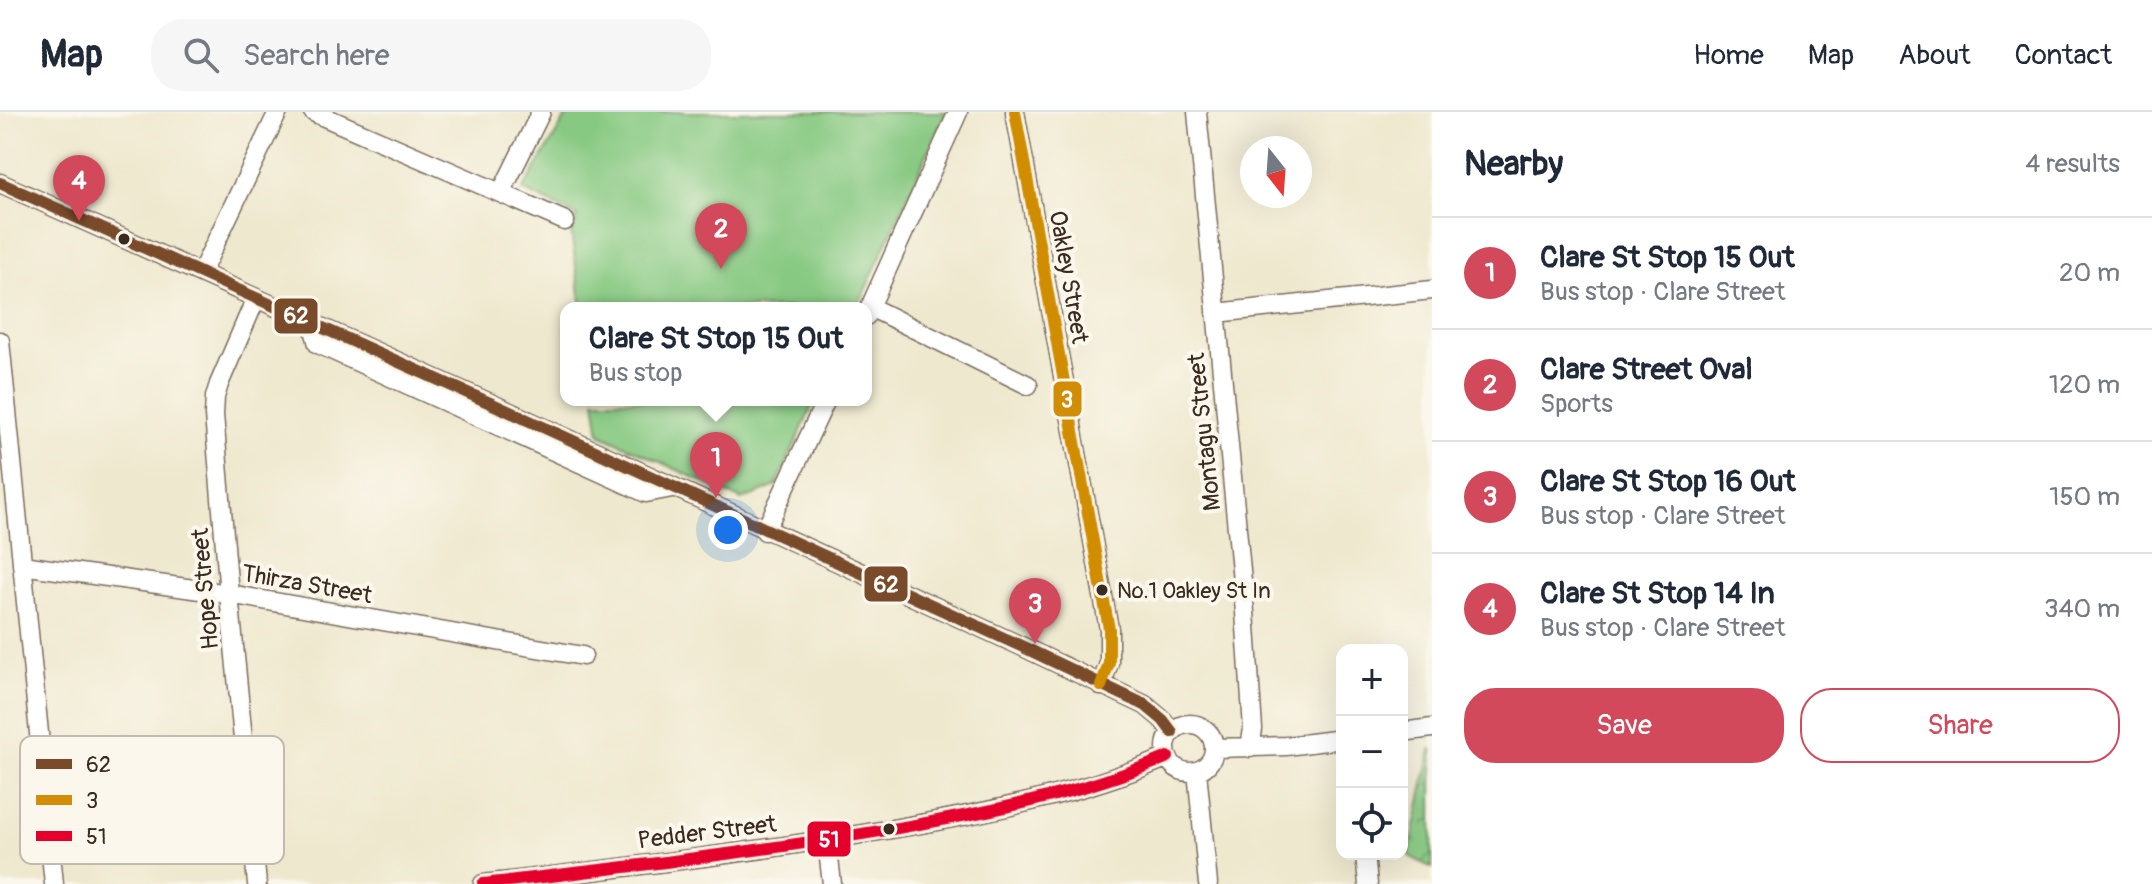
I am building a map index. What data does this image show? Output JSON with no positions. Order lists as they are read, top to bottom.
{
  "streets": {
    "street": [
      "Oakley Street",
      "Montagu Street",
      "Thirza Street",
      "Hope Street",
      "Pedder Street"
    ]
  },
  "crossings": [
    ["Thirza Street", "Hope Street"]
  ],
  "places": ["No.1 Oakley St In"],
  "lines": ["transit line 3", "transit line 62", "transit line 51"],
  "legend": ["62", "3", "51"],
  "north": "bottom",
  "page": {
    "header": "Map",
    "search": "Search here",
    "nav": [
      "Home",
      "Map",
      "About",
      "Contact"
    ],
    "heading": ["Nearby", "4 results"],
    "pins": [
      "4",
      "2",
      "1",
      "3"
    ],
    "list": [
      {
        "mark": "1",
        "name": "Clare St Stop 15 Out",
        "note": "Bus stop · Clare Street",
        "value": "20 m"
      },
      {
        "mark": "2",
        "name": "Clare Street Oval",
        "note": "Sports",
        "value": "120 m"
      },
      {
        "mark": "3",
        "name": "Clare St Stop 16 Out",
        "note": "Bus stop · Clare Street",
        "value": "150 m"
      },
      {
        "mark": "4",
        "name": "Clare St Stop 14 In",
        "note": "Bus stop · Clare Street",
        "value": "340 m"
      }
    ],
    "popup": ["Clare St Stop 15 Out", "Bus stop"],
    "map_buttons": ["+", "−"],
    "buttons": ["Save", "Share"]
  }
}
